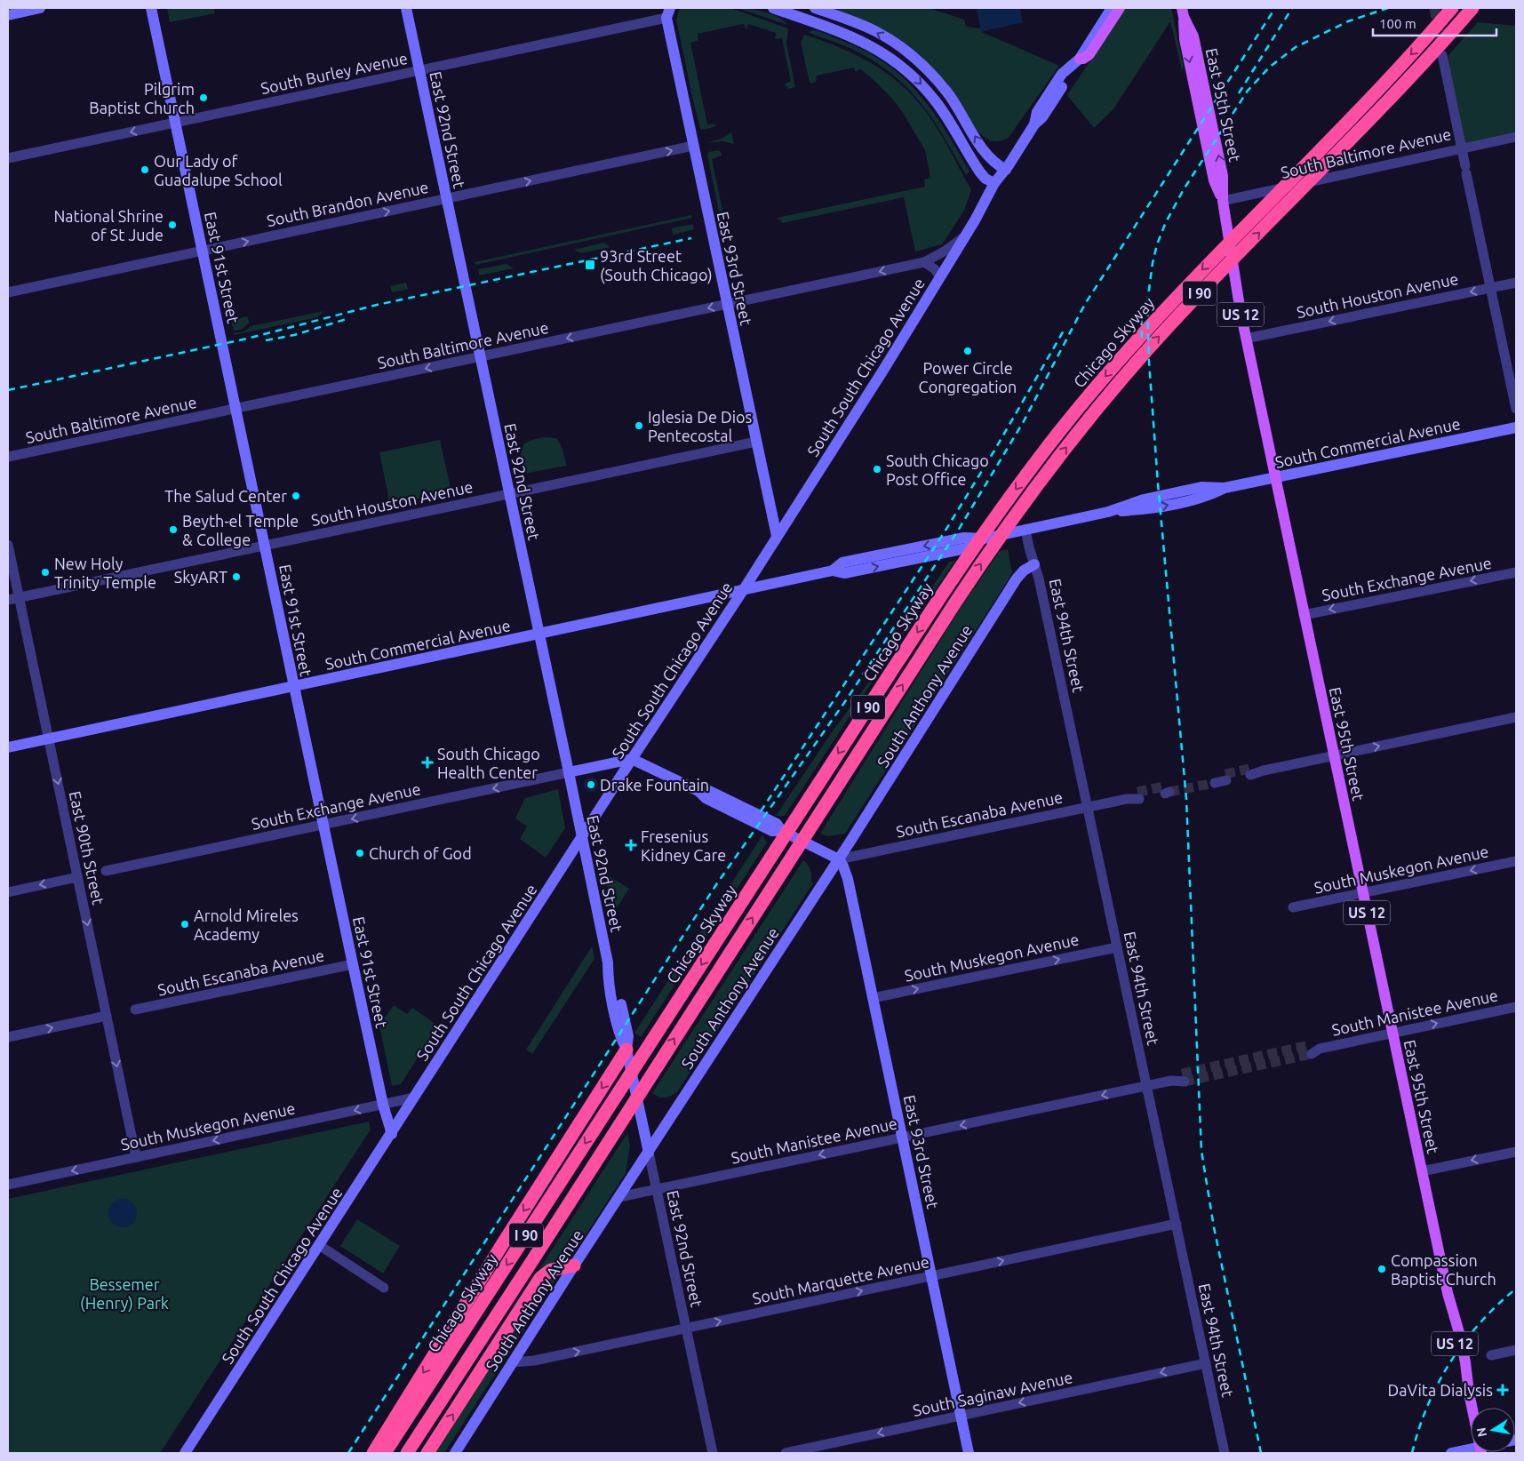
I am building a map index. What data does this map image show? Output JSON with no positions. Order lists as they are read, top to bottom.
{
  "streets": {
    "highway": ["I 90", "Chicago Skyway"],
    "main road": ["East 95th Street", "US 12"],
    "street": [
      "South Burley Avenue",
      "East 92nd Street",
      "South Baltimore Avenue",
      "South Brandon Avenue",
      "East 91st Street",
      "East 93rd Street",
      "South Houston Avenue",
      "South South Chicago Avenue",
      "South Commercial Avenue",
      "South Exchange Avenue",
      "East 94th Street",
      "South Anthony Avenue",
      "South Escanaba Avenue",
      "East 90th Street",
      "South Muskegon Avenue",
      "South Manistee Avenue",
      "South Marquette Avenue",
      "South Saginaw Avenue"
    ]
  },
  "crossings": [
    ["South Burley Avenue", "East 92nd Street"],
    ["South Burley Avenue", "East 91st Street"],
    ["South Burley Avenue", "East 93rd Street"],
    ["East 95th Street", "South Baltimore Avenue"],
    ["East 95th Street", "South Houston Avenue"],
    ["East 95th Street", "South Commercial Avenue"],
    ["East 95th Street", "South Exchange Avenue"],
    ["East 95th Street", "South Muskegon Avenue"],
    ["East 95th Street", "South Manistee Avenue"],
    ["East 92nd Street", "South Baltimore Avenue"],
    ["East 92nd Street", "South Brandon Avenue"],
    ["East 92nd Street", "South Houston Avenue"],
    ["East 92nd Street", "South South Chicago Avenue"],
    ["East 92nd Street", "South Commercial Avenue"],
    ["East 92nd Street", "South Exchange Avenue"],
    ["East 92nd Street", "South Anthony Avenue"],
    ["East 92nd Street", "South Manistee Avenue"],
    ["East 92nd Street", "South Marquette Avenue"],
    ["South Baltimore Avenue", "East 91st Street"],
    ["South Baltimore Avenue", "East 93rd Street"],
    ["South Baltimore Avenue", "South South Chicago Avenue"],
    ["South Brandon Avenue", "East 91st Street"],
    ["South Brandon Avenue", "East 93rd Street"],
    ["East 91st Street", "South Houston Avenue"],
    ["East 91st Street", "South South Chicago Avenue"],
    ["East 91st Street", "South Commercial Avenue"],
    ["East 91st Street", "South Exchange Avenue"],
    ["East 91st Street", "South Escanaba Avenue"],
    ["East 91st Street", "South Muskegon Avenue"],
    ["East 93rd Street", "South Houston Avenue"],
    ["East 93rd Street", "South South Chicago Avenue"],
    ["East 93rd Street", "South Anthony Avenue"],
    ["East 93rd Street", "South Escanaba Avenue"],
    ["East 93rd Street", "South Muskegon Avenue"],
    ["East 93rd Street", "South Manistee Avenue"],
    ["East 93rd Street", "South Marquette Avenue"],
    ["East 93rd Street", "South Saginaw Avenue"],
    ["South Houston Avenue", "East 90th Street"],
    ["South South Chicago Avenue", "South Commercial Avenue"],
    ["South South Chicago Avenue", "South Exchange Avenue"],
    ["South South Chicago Avenue", "South Muskegon Avenue"],
    ["South Commercial Avenue", "East 94th Street"],
    ["South Commercial Avenue", "East 90th Street"],
    ["East 94th Street", "South Anthony Avenue"],
    ["East 94th Street", "South Escanaba Avenue"],
    ["East 94th Street", "South Muskegon Avenue"],
    ["East 94th Street", "South Manistee Avenue"],
    ["East 94th Street", "South Marquette Avenue"],
    ["East 94th Street", "South Saginaw Avenue"],
    ["South Anthony Avenue", "South Escanaba Avenue"],
    ["South Anthony Avenue", "South Manistee Avenue"],
    ["South Anthony Avenue", "South Marquette Avenue"],
    ["East 90th Street", "South Muskegon Avenue"]
  ],
  "one_way": [
    "South Baltimore Avenue",
    "South Brandon Avenue",
    "South Exchange Avenue",
    "East 90th Street",
    "South Marquette Avenue",
    "South Saginaw Avenue"
  ],
  "parks": ["Bessemer (Henry) Park"],
  "places": {
    "other": [
      "Pilgrim Baptist Church",
      "Our Lady of Guadalupe School",
      "National Shrine of St Jude",
      "Power Circle Congregation",
      "Iglesia De Dios Pentecostal",
      "South Chicago Post Office",
      "The Salud Center",
      "Beyth-el Temple & College",
      "New Holy Trinity Temple",
      "SkyART",
      "Drake Fountain",
      "Church of God",
      "Arnold Mireles Academy",
      "Compassion Baptist Church"
    ],
    "transit": ["93rd Street (South Chicago)"],
    "health": ["South Chicago Health Center", "Fresenius Kidney Care", "DaVita Dialysis"]
  },
  "scale_bar": "100 m",
  "north": "left"
}
